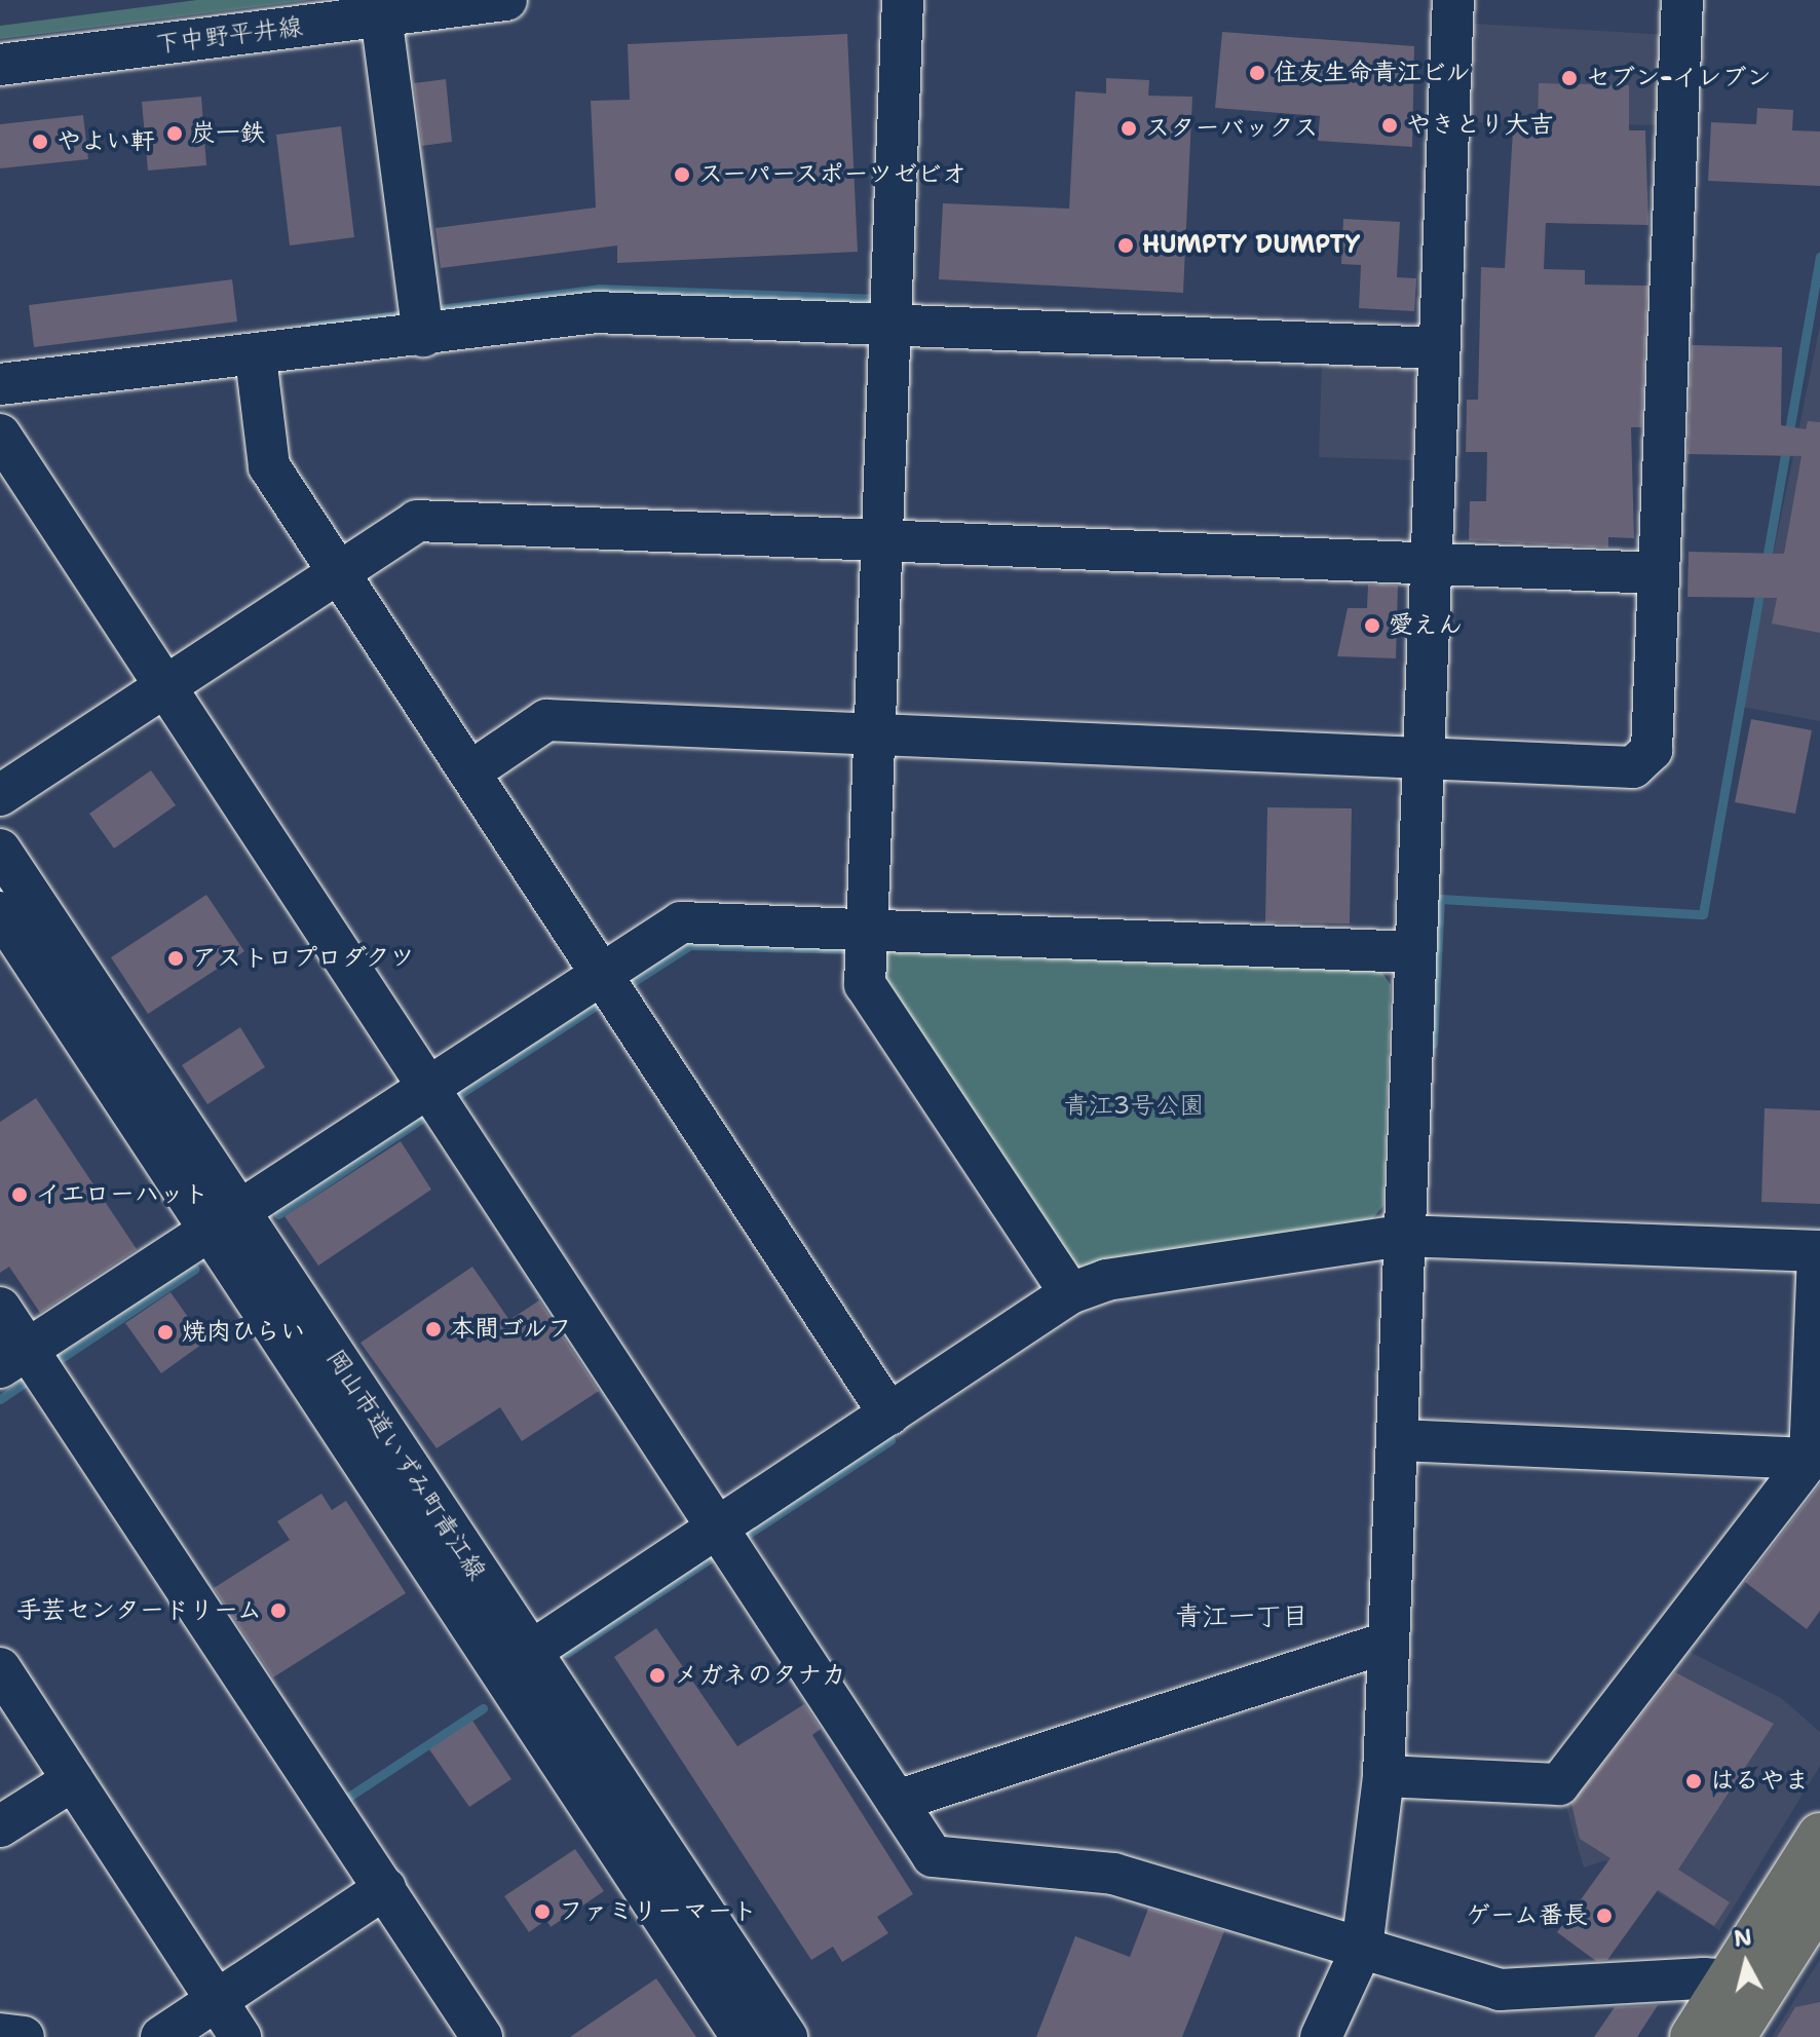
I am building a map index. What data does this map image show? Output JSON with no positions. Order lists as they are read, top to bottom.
{
  "streets": {
    "street": ["下中野平井線", "岡山市道いずみ町青江線"]
  },
  "districts": ["青江一丁目"],
  "parks": ["青江3号公園"],
  "places": [
    "住友生命青江ビル",
    "セブン-イレブン",
    "やきとり大吉",
    "スターバックス",
    "炭一鉄",
    "やよい軒",
    "スーパースポーツゼビオ",
    "HUMPTY DUMPTY",
    "愛えん",
    "アストロプロダクツ",
    "イエローハット",
    "本間ゴルフ",
    "焼肉ひらい",
    "手芸センタードリーム",
    "メガネのタナカ",
    "はるやま",
    "ファミリーマート",
    "ゲーム番長"
  ],
  "north": "top"
}
